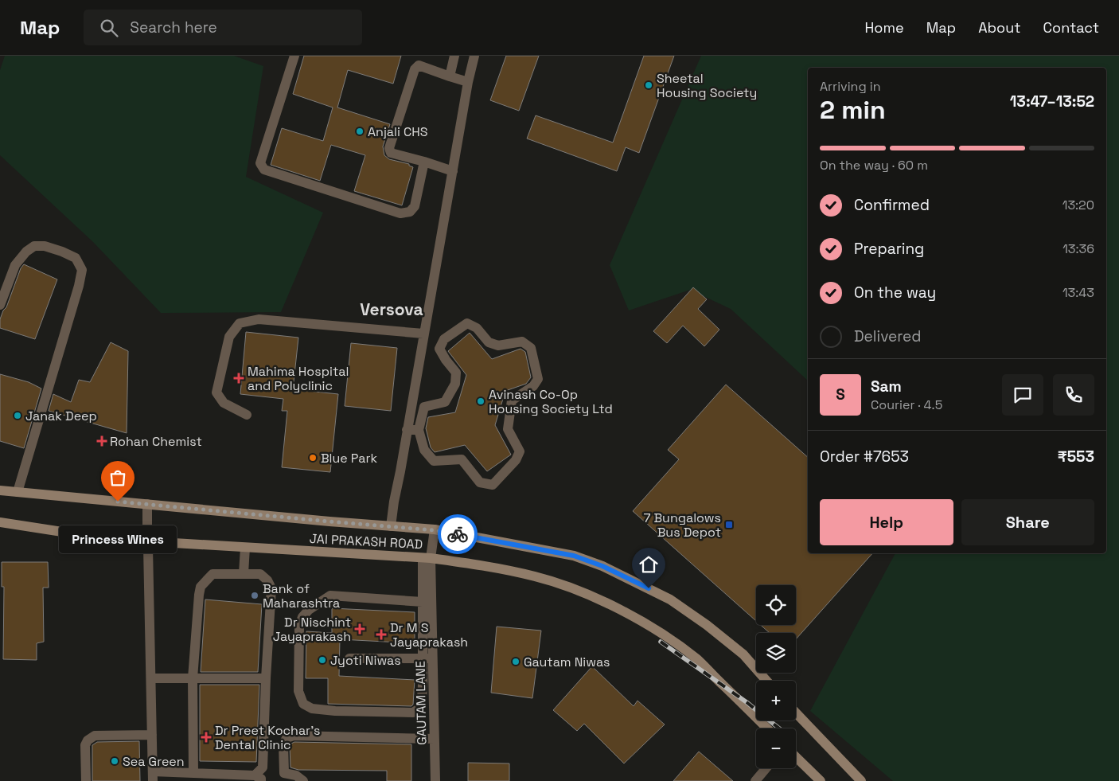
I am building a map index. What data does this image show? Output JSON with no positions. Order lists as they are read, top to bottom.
{
  "streets": {
    "main road": ["JAI PRAKASH ROAD"],
    "street": ["GAUTAM LANE"]
  },
  "crossings": [
    ["JAI PRAKASH ROAD", "GAUTAM LANE"]
  ],
  "districts": ["Versova"],
  "places": {
    "other": [
      "Sheetal Housing Society",
      "Anjali CHS",
      "Avinash Co-Op Housing Society Ltd",
      "Janak Deep",
      "Blue Park",
      "Princess Wines",
      "Bank of Maharashtra",
      "Jyoti Niwas",
      "Gautam Niwas",
      "Sea Green"
    ],
    "health": [
      "Mahima Hospital and Polyclinic",
      "Rohan Chemist",
      "Dr Nischint Jayaprakash",
      "Dr M S Jayaprakash",
      "Dr Preet Kochar's Dental Clinic"
    ],
    "transit": ["7 Bungalows Bus Depot"]
  },
  "page": {
    "header": "Map",
    "search": "Search here",
    "nav": [
      "Home",
      "Map",
      "About",
      "Contact"
    ],
    "heading": ["2 min", "Arriving in", "13:47–13:52"],
    "panel": [
      "Sam",
      "Courier · 4.5",
      "Order #7653",
      "₹553"
    ],
    "bar": "On the way · 60 m",
    "list": [
      ["Confirmed", "13:20"],
      ["Preparing", "13:36"],
      ["On the way", "13:43"],
      "Delivered"
    ],
    "round": "S",
    "buttons": ["Help", "Share"],
    "bubble": "Princess Wines",
    "map_buttons": ["+", "−"]
  }
}
